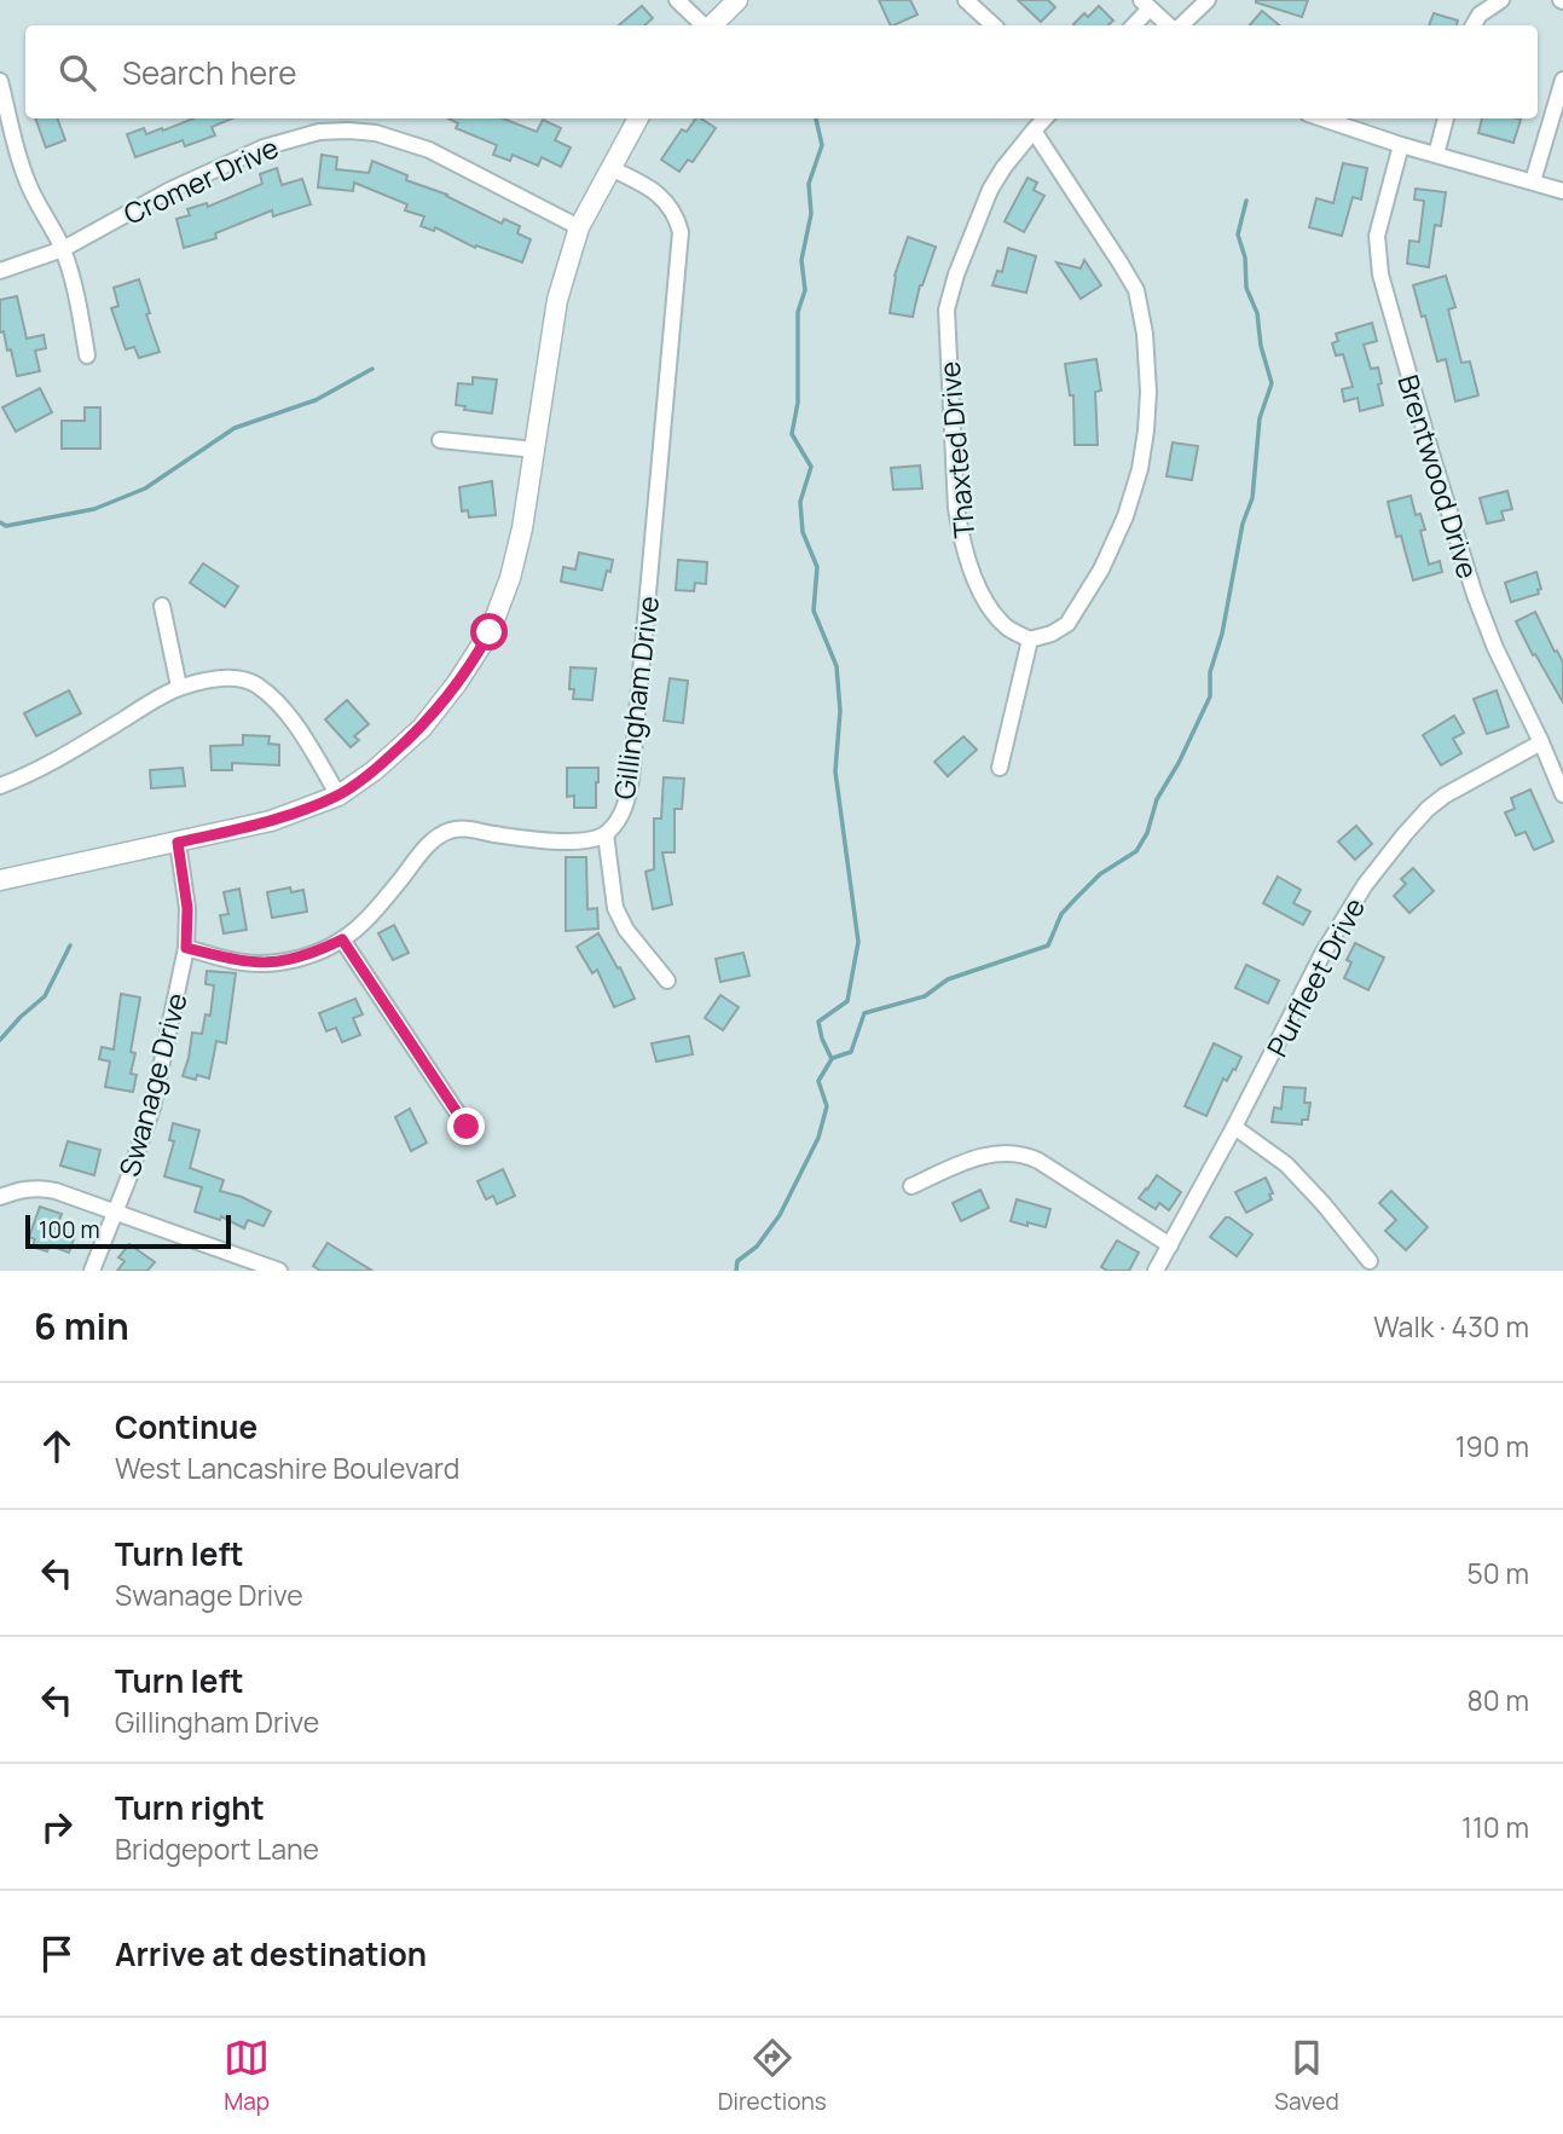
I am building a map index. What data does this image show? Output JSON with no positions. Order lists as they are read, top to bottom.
{
  "streets": {
    "street": [
      "Cromer Drive",
      "Thaxted Drive",
      "Brentwood Drive",
      "Gillingham Drive",
      "Purfleet Drive",
      "Swanage Drive"
    ]
  },
  "crossings": [
    ["Brentwood Drive", "Purfleet Drive"],
    ["Gillingham Drive", "Swanage Drive"]
  ],
  "scale_bar": "100 m",
  "page": {
    "search": "Search here",
    "scale": "100 m",
    "heading": ["6 min", "Walk · 430 m"],
    "list": [
      ["Continue", "West Lancashire Boulevard", "190 m"],
      ["Turn left", "Swanage Drive", "50 m"],
      ["Turn left", "Gillingham Drive", "80 m"],
      ["Turn right", "Bridgeport Lane", "110 m"],
      "Arrive at destination"
    ],
    "nav": ["Map", "Directions", "Saved"]
  }
}
